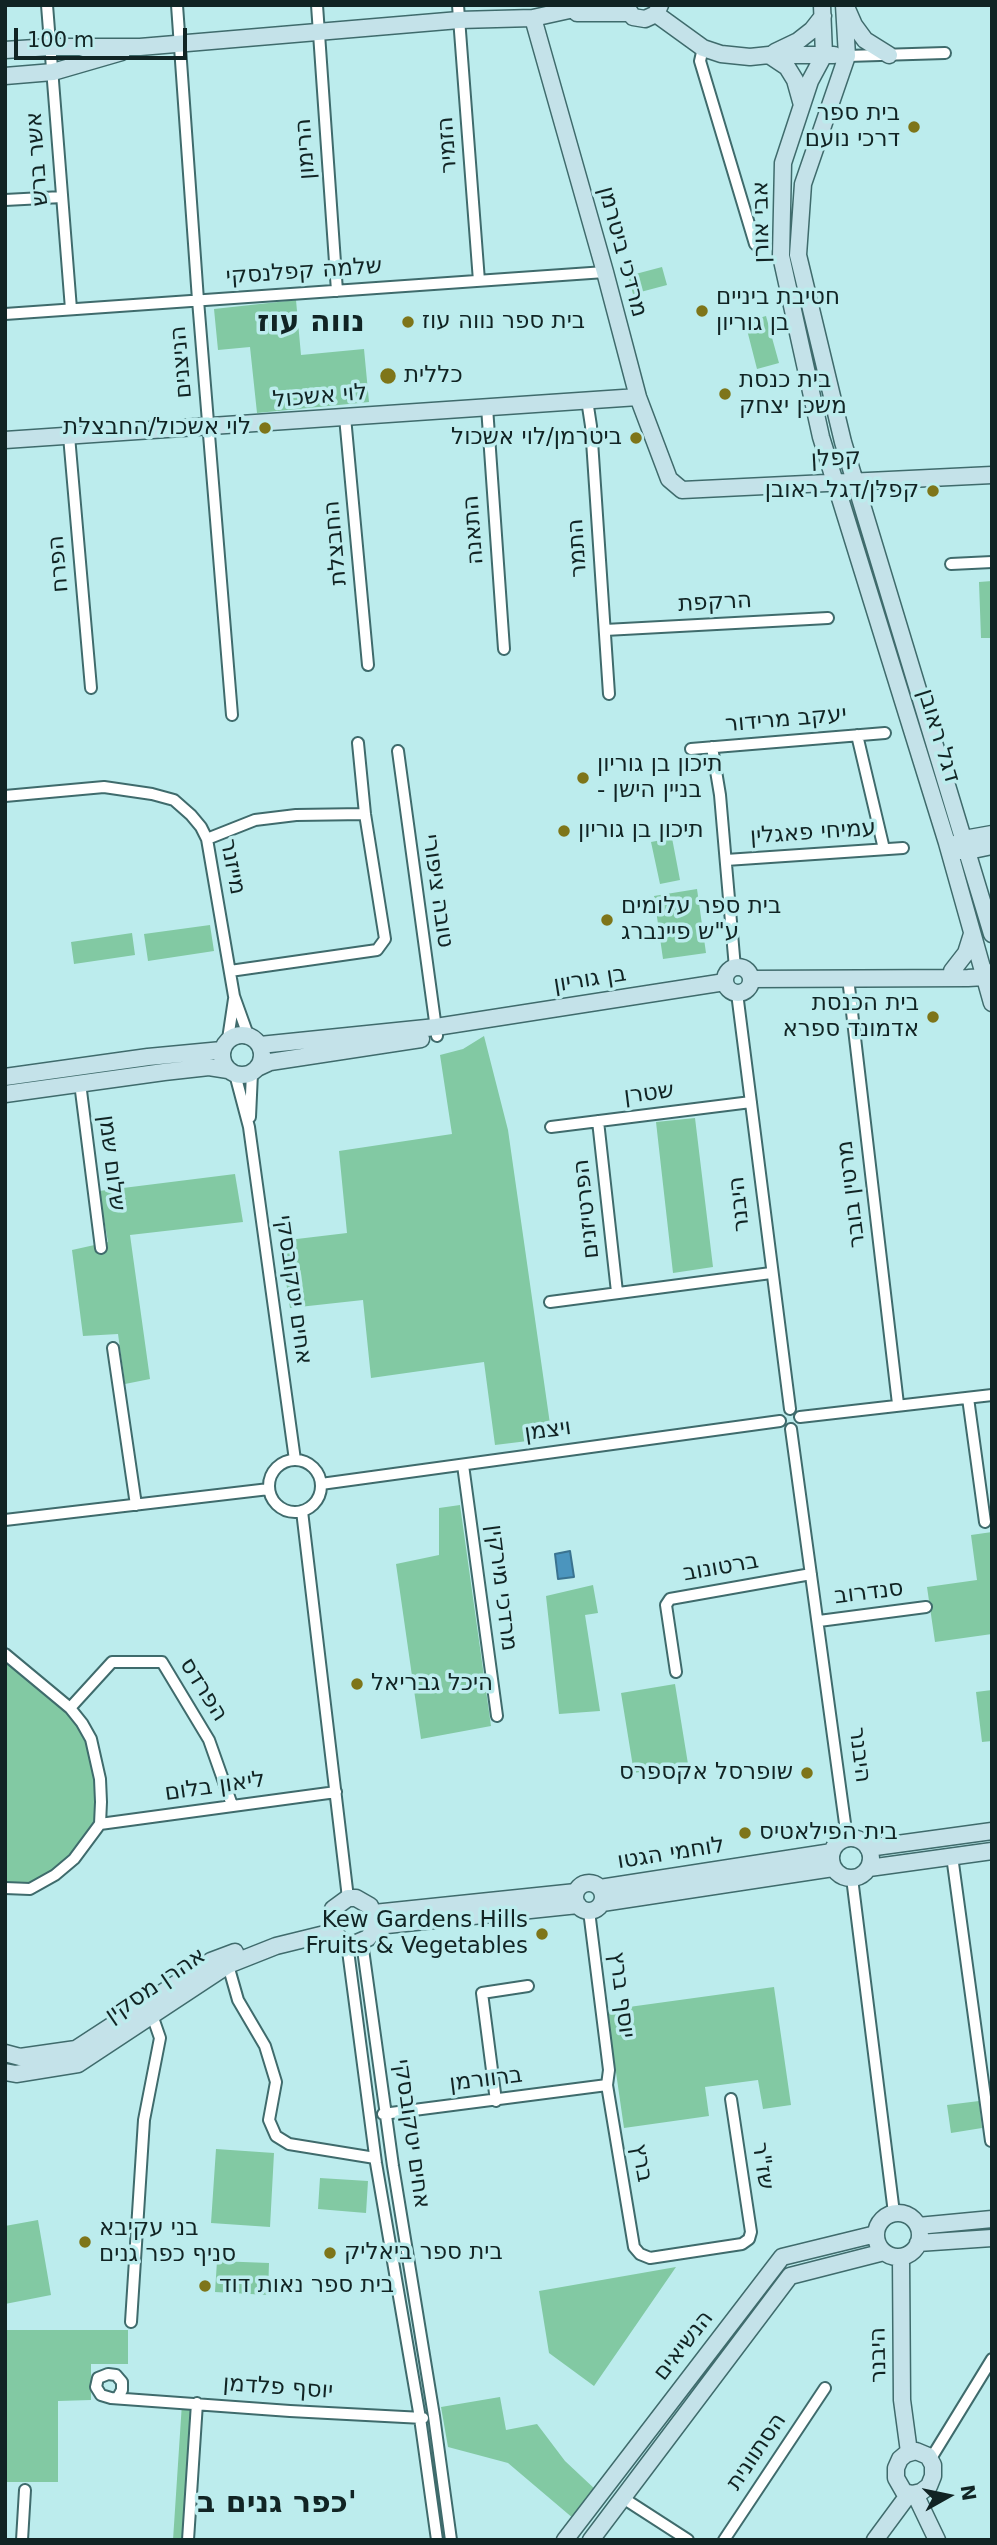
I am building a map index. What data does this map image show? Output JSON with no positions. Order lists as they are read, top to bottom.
{
  "streets": {
    "street": [
      "הזמיר",
      "הרימון",
      "אשר ברש",
      "אבי אורן",
      "מרדכי ביטרמן",
      "שלמה קפלנסקי",
      "הניצנים",
      "לוי אשכול",
      "קפלן",
      "התאנה",
      "החבצלת",
      "התמר",
      "הפרח",
      "הרקפת",
      "יעקב מרידור",
      "דגל ראובן",
      "עמיחי פאגלין",
      "מייזנר",
      "טובה ציפורי",
      "בן גוריון",
      "שטרן",
      "שלום שמן",
      "מרטין בובר",
      "היבנר",
      "הפרטיזנים",
      "אחים יטקובסקי",
      "ויצמן",
      "ברטונוב",
      "מרדכי מירקין",
      "סנדרוב",
      "הפרדס",
      "ליאון בלום",
      "לוחמי הגטו",
      "אהרן מסקין",
      "יוסף ברץ",
      "ברוורמן",
      "ברץ",
      "שז\"ר",
      "הנשיאים",
      "יוסף פלדמן",
      "הסתוונית"
    ]
  },
  "crossings": [
    ["הזמיר", "שלמה קפלנסקי"],
    ["הרימון", "שלמה קפלנסקי"],
    ["אשר ברש", "שלמה קפלנסקי"],
    ["אבי אורן", "קפלן"],
    ["אבי אורן", "דגל ראובן"],
    ["מרדכי ביטרמן", "שלמה קפלנסקי"],
    ["מרדכי ביטרמן", "לוי אשכול"],
    ["מרדכי ביטרמן", "קפלן"],
    ["שלמה קפלנסקי", "הניצנים"],
    ["הניצנים", "לוי אשכול"],
    ["לוי אשכול", "התאנה"],
    ["לוי אשכול", "החבצלת"],
    ["לוי אשכול", "התמר"],
    ["לוי אשכול", "הפרח"],
    ["קפלן", "דגל ראובן"],
    ["התמר", "הרקפת"],
    ["יעקב מרידור", "היבנר"],
    ["עמיחי פאגלין", "היבנר"],
    ["מייזנר", "בן גוריון"],
    ["מייזנר", "אחים יטקובסקי"],
    ["טובה ציפורי", "בן גוריון"],
    ["בן גוריון", "שלום שמן"],
    ["בן גוריון", "היבנר"],
    ["בן גוריון", "אחים יטקובסקי"],
    ["שטרן", "היבנר"],
    ["שטרן", "הפרטיזנים"],
    ["היבנר", "ויצמן"],
    ["היבנר", "ברטונוב"],
    ["היבנר", "סנדרוב"],
    ["היבנר", "לוחמי הגטו"],
    ["היבנר", "הנשיאים"],
    ["אחים יטקובסקי", "ויצמן"],
    ["אחים יטקובסקי", "לוחמי הגטו"],
    ["אחים יטקובסקי", "אהרן מסקין"],
    ["אחים יטקובסקי", "ברוורמן"],
    ["אחים יטקובסקי", "יוסף פלדמן"],
    ["ויצמן", "מרדכי מירקין"],
    ["הפרדס", "ליאון בלום"],
    ["לוחמי הגטו", "אהרן מסקין"],
    ["לוחמי הגטו", "יוסף ברץ"],
    ["יוסף ברץ", "ברוורמן"],
    ["יוסף ברץ", "ברץ"],
    ["ברוורמן", "ברץ"],
    ["ברץ", "שז\"ר"]
  ],
  "districts": ["נווה עוז", "כפר גנים ב'"],
  "places": [
    "בית ספר דרכי נועם",
    "חטיבת ביניים בן גוריון",
    "בית ספר נווה עוז",
    "כללית",
    "בית כנסת משכן יצחק",
    "לוי אשכול/החבצלת",
    "ביטרמן/לוי אשכול",
    "קפלן/דגל ראובן",
    "תיכון בן גוריון - בניין הישן",
    "תיכון בן גוריון",
    "בית ספר עלומים ע\"ש פיינברג",
    "בית הכנסת אדמונד ספרא",
    "היכל גבריאל",
    "שופרסל אקספרס",
    "בית הפילאטיס",
    "Kew Gardens Hills Fruits & Vegetables",
    "בני עקיבא סניף כפר גנים",
    "בית ספר ביאליק",
    "בית ספר נאות דוד"
  ],
  "scale_bar": "100 m",
  "north": "right"
}
